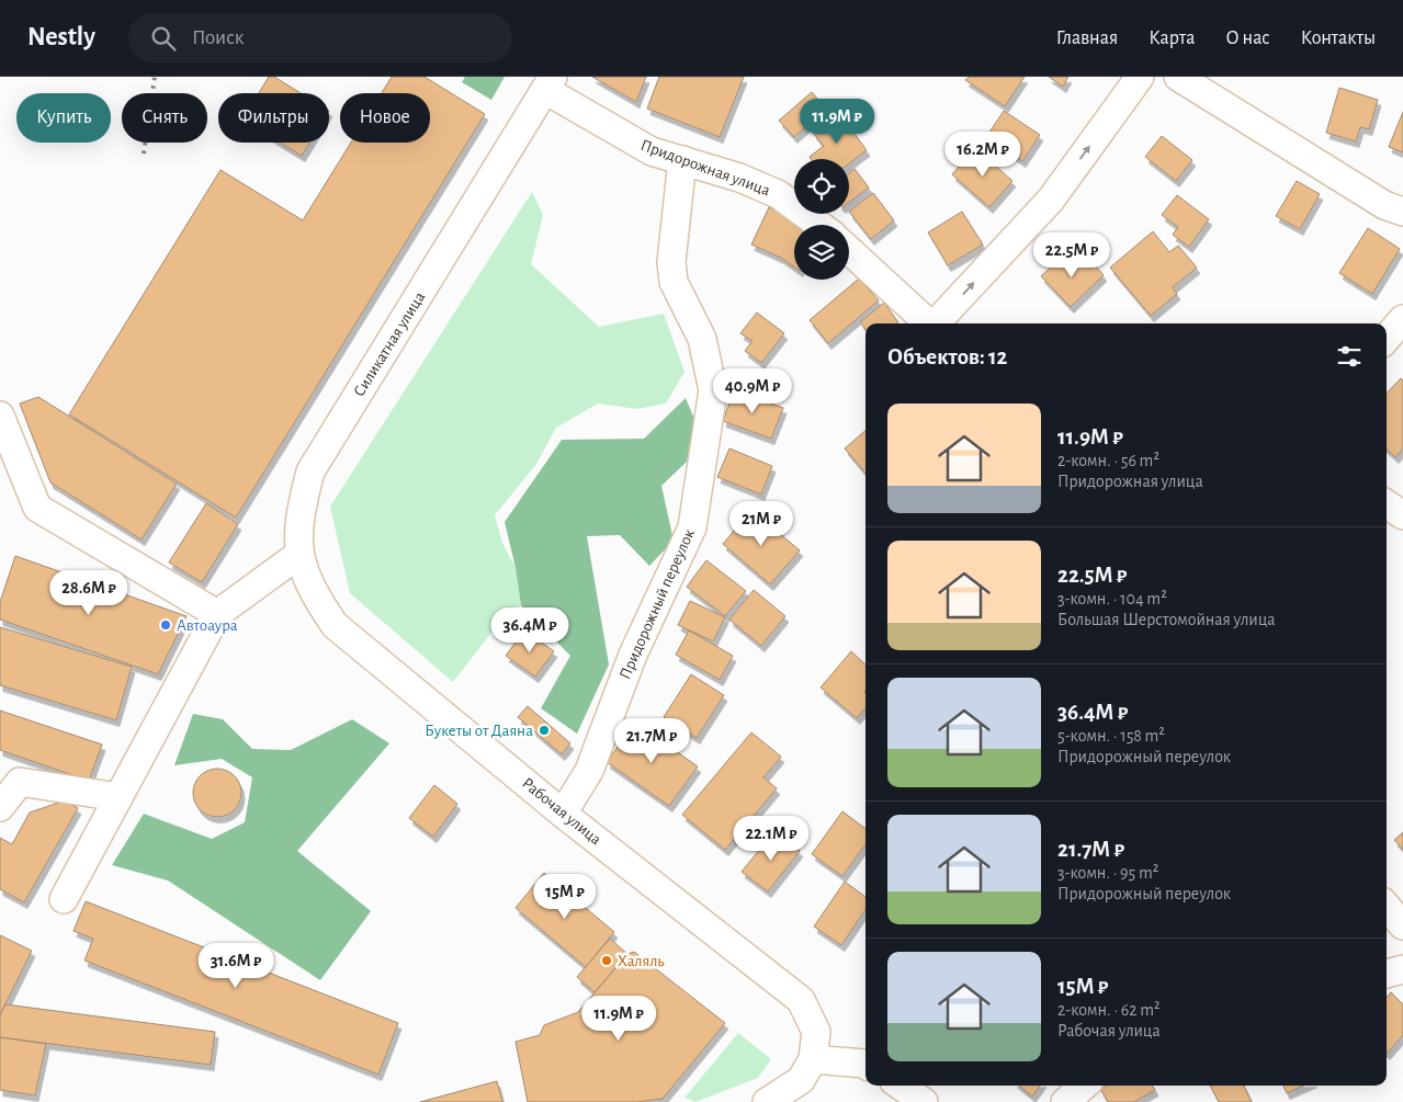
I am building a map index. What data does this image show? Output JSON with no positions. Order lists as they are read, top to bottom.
{
  "streets": {
    "street": [
      "Придорожная улица",
      "Силикатная улица",
      "Придорожный переулок",
      "Рабочая улица"
    ]
  },
  "crossings": [
    ["Придорожная улица", "Силикатная улица"],
    ["Придорожная улица", "Придорожный переулок"],
    ["Силикатная улица", "Рабочая улица"],
    ["Придорожный переулок", "Рабочая улица"]
  ],
  "places": ["Автоаура", "Букеты от Даяна", "Халяль"],
  "page": {
    "header": "Nestly",
    "search": "Поиск",
    "nav": [
      "Главная",
      "Карта",
      "О нас",
      "Контакты"
    ],
    "chip": [
      "Купить",
      "Снять",
      "Фильтры",
      "Новое"
    ],
    "price": [
      "11.9M ₽",
      "16.2M ₽",
      "22.5M ₽",
      "40.9M ₽",
      "21M ₽",
      "28.6M ₽",
      "36.4M ₽",
      "21.7M ₽",
      "22.1M ₽",
      "15M ₽",
      "31.6M ₽",
      "11.9M ₽"
    ],
    "heading": "Объектов: 12",
    "list": [
      {
        "name": "11.9M ₽",
        "note": "2-комн. · 56 m² · Придорожная улица"
      },
      {
        "name": "22.5M ₽",
        "note": "3-комн. · 104 m² · Большая Шерстомойная улица"
      },
      {
        "name": "36.4M ₽",
        "note": "5-комн. · 158 m² · Придорожный переулок"
      },
      {
        "name": "21.7M ₽",
        "note": "3-комн. · 95 m² · Придорожный переулок"
      },
      {
        "name": "15M ₽",
        "note": "2-комн. · 62 m² · Рабочая улица"
      }
    ]
  }
}
